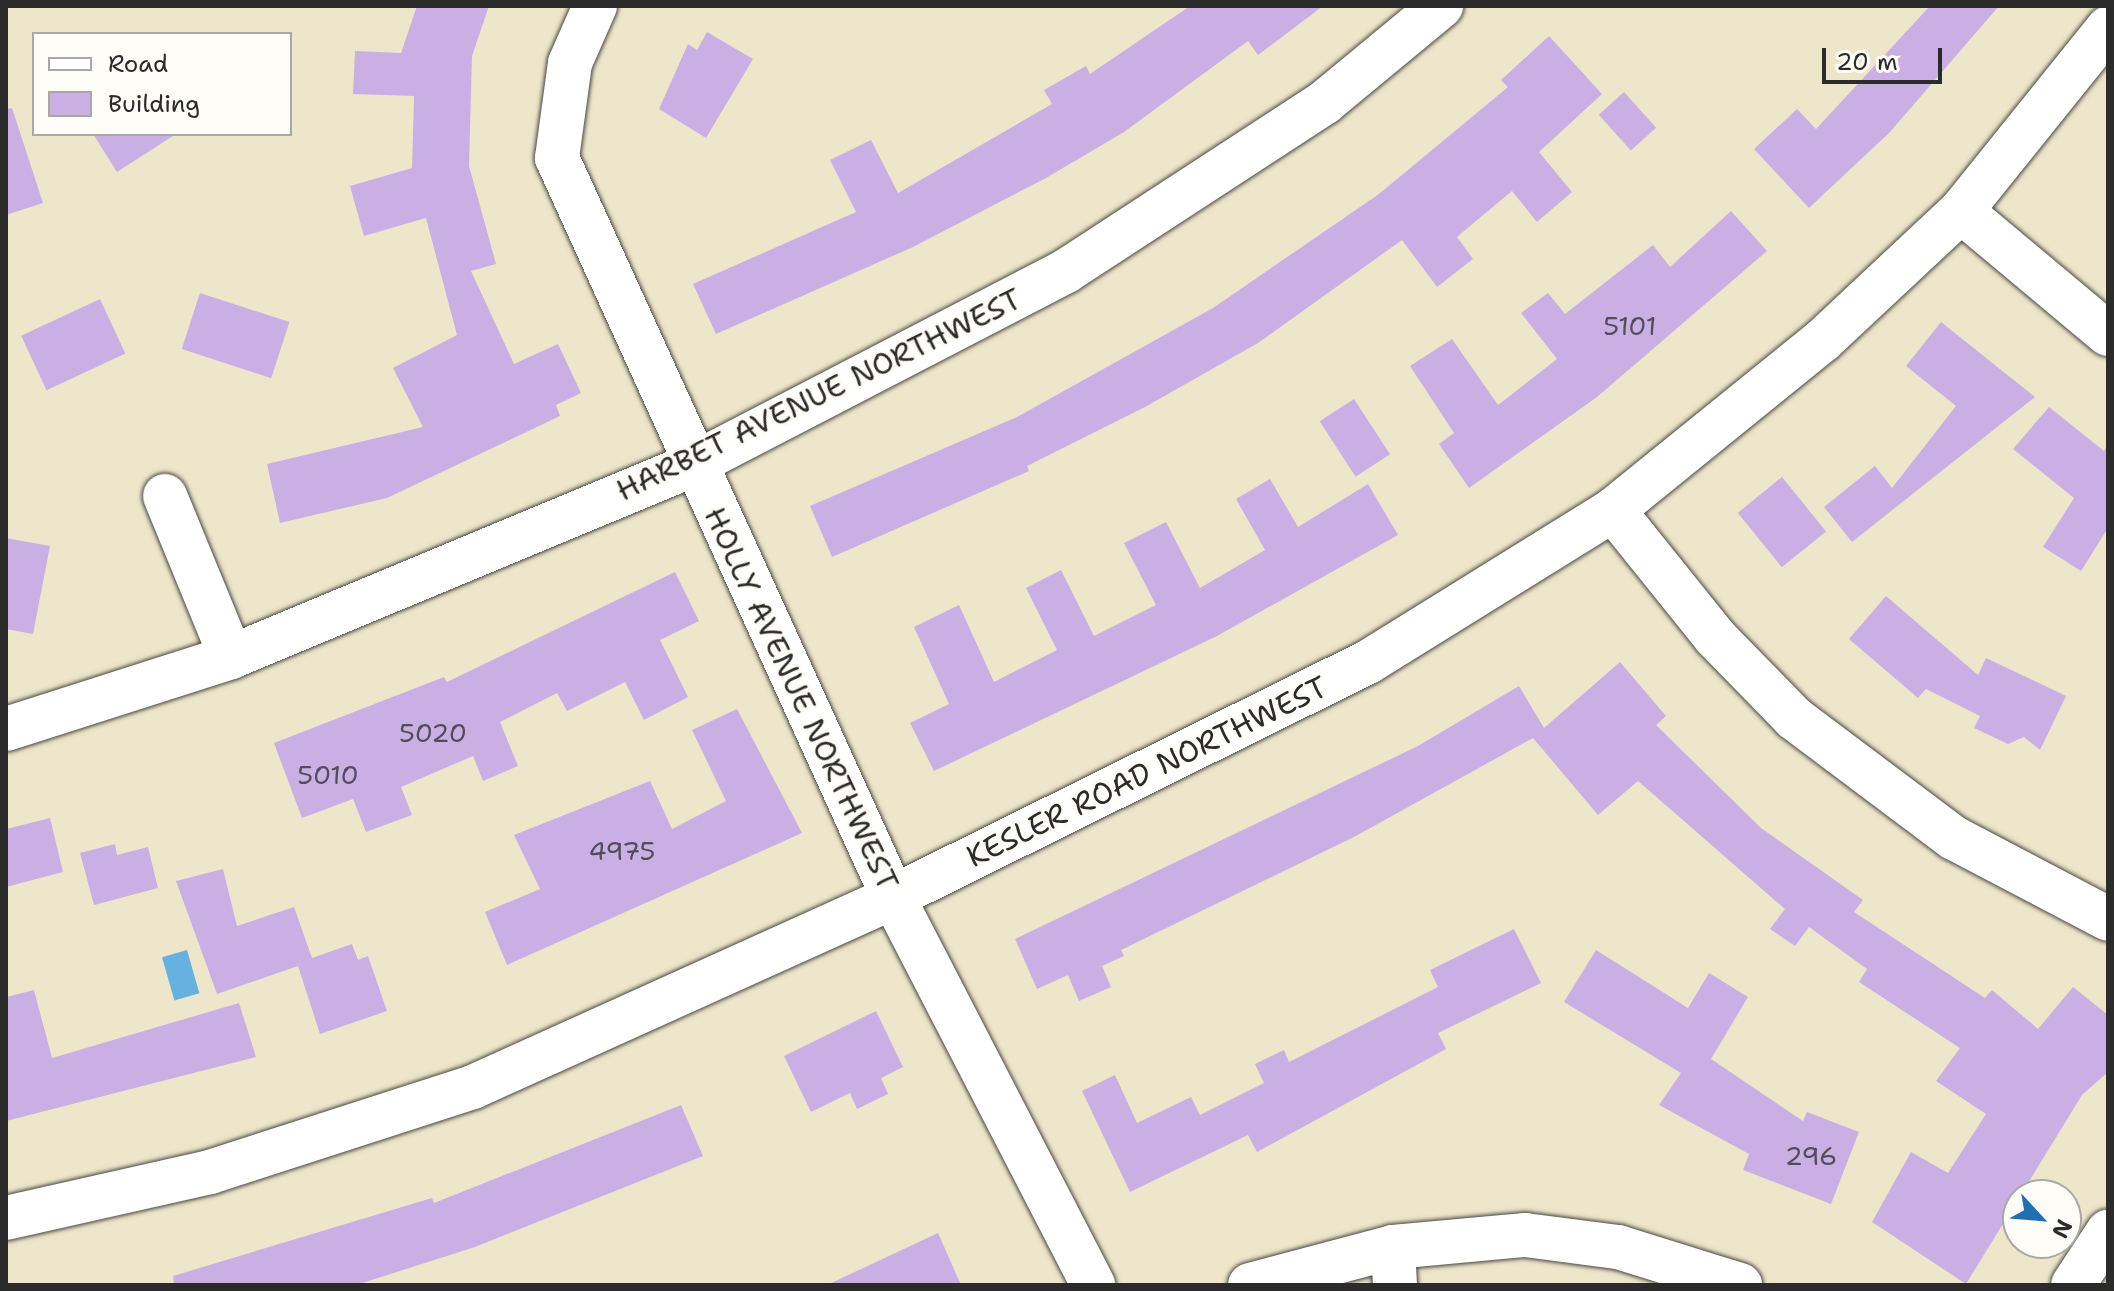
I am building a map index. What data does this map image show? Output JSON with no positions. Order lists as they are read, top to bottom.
{
  "streets": {
    "street": ["HARBET AVENUE NORTHWEST", "HOLLY AVENUE NORTHWEST", "KESLER ROAD NORTHWEST"]
  },
  "crossings": [
    ["HARBET AVENUE NORTHWEST", "HOLLY AVENUE NORTHWEST"],
    ["HOLLY AVENUE NORTHWEST", "KESLER ROAD NORTHWEST"]
  ],
  "house_numbers": [
    "5101",
    "5020",
    "5010",
    "4975",
    "296"
  ],
  "legend": ["Road", "Building"],
  "scale_bar": "20 m",
  "north": "bottom right"
}
